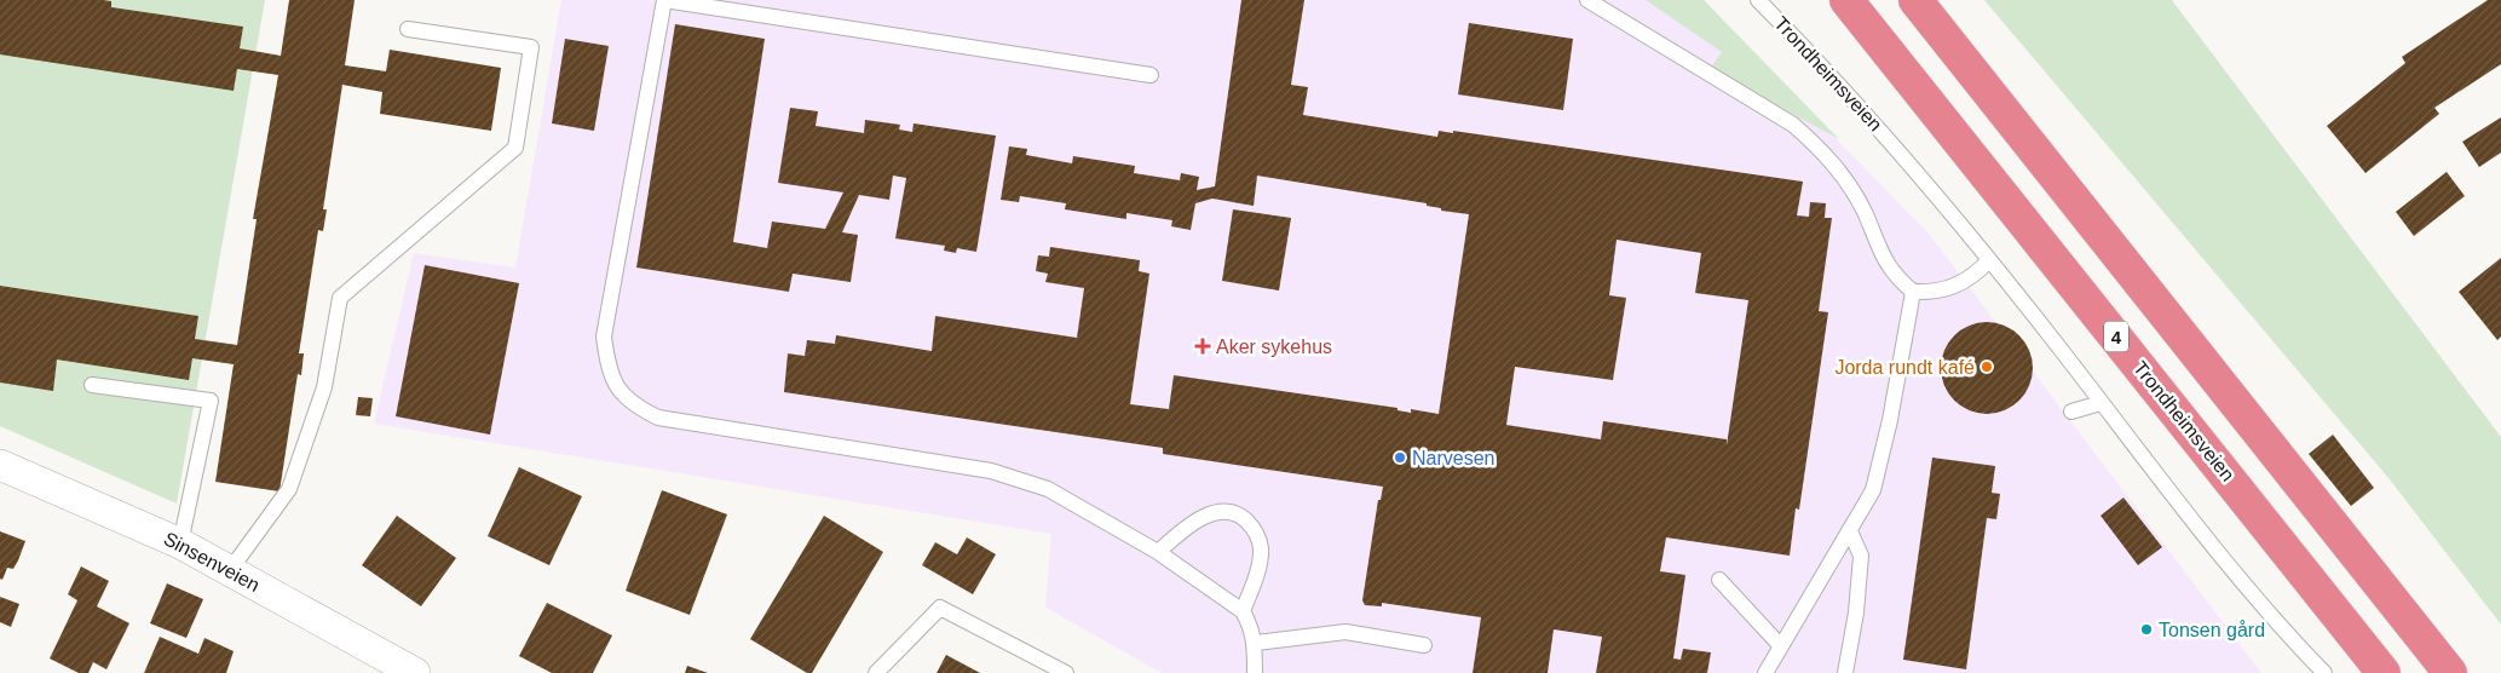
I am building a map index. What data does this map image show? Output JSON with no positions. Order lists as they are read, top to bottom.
{
  "streets": {
    "highway": ["Trondheimsveien", "4"],
    "street": ["Sinsenveien"]
  },
  "places": {
    "health": ["Aker sykehus"],
    "other": ["Jorda rundt kafé", "Narvesen", "Tonsen gård"]
  }
}
